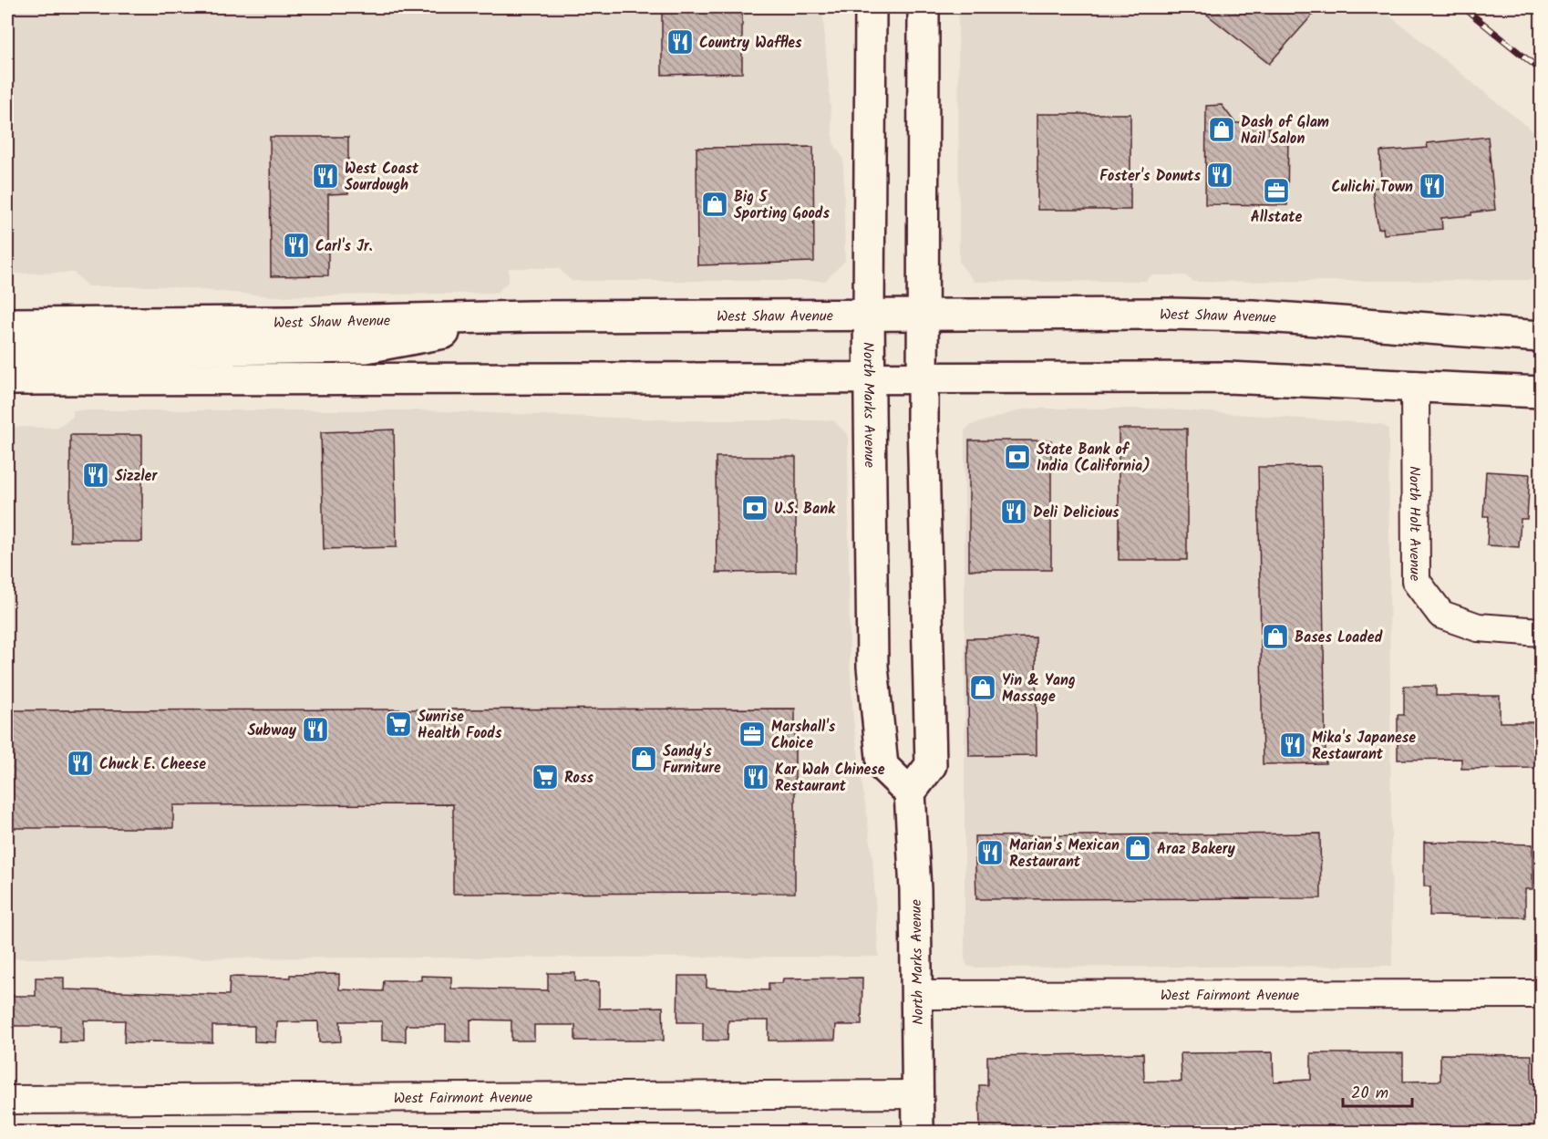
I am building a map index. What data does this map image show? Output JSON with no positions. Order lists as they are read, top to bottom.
{
  "streets": {
    "main road": ["West Shaw Avenue", "North Marks Avenue"],
    "street": ["North Holt Avenue", "West Fairmont Avenue"]
  },
  "crossings": [
    ["West Shaw Avenue", "North Marks Avenue"],
    ["North Marks Avenue", "West Fairmont Avenue"]
  ],
  "places": {
    "restaurant": [
      "Country Waffles",
      "Foster's Donuts",
      "West Coast Sourdough",
      "Culichi Town",
      "Carl's Jr.",
      "Sizzler",
      "Deli Delicious",
      "Subway",
      "Mika's Japanese Restaurant",
      "Chuck E. Cheese",
      "Kar Wah Chinese Restaurant",
      "Marian's Mexican Restaurant"
    ],
    "shop": [
      "Dash of Glam Nail Salon",
      "Big 5 Sporting Goods",
      "Bases Loaded",
      "Yin & Yang Massage",
      "Sandy's Furniture",
      "Araz Bakery"
    ],
    "office": ["Allstate", "Marshall's Choice"],
    "bank": ["State Bank of India (California)", "U.S. Bank"],
    "supermarket": ["Sunrise Health Foods", "Ross"]
  },
  "scale_bar": "20 m"
}
